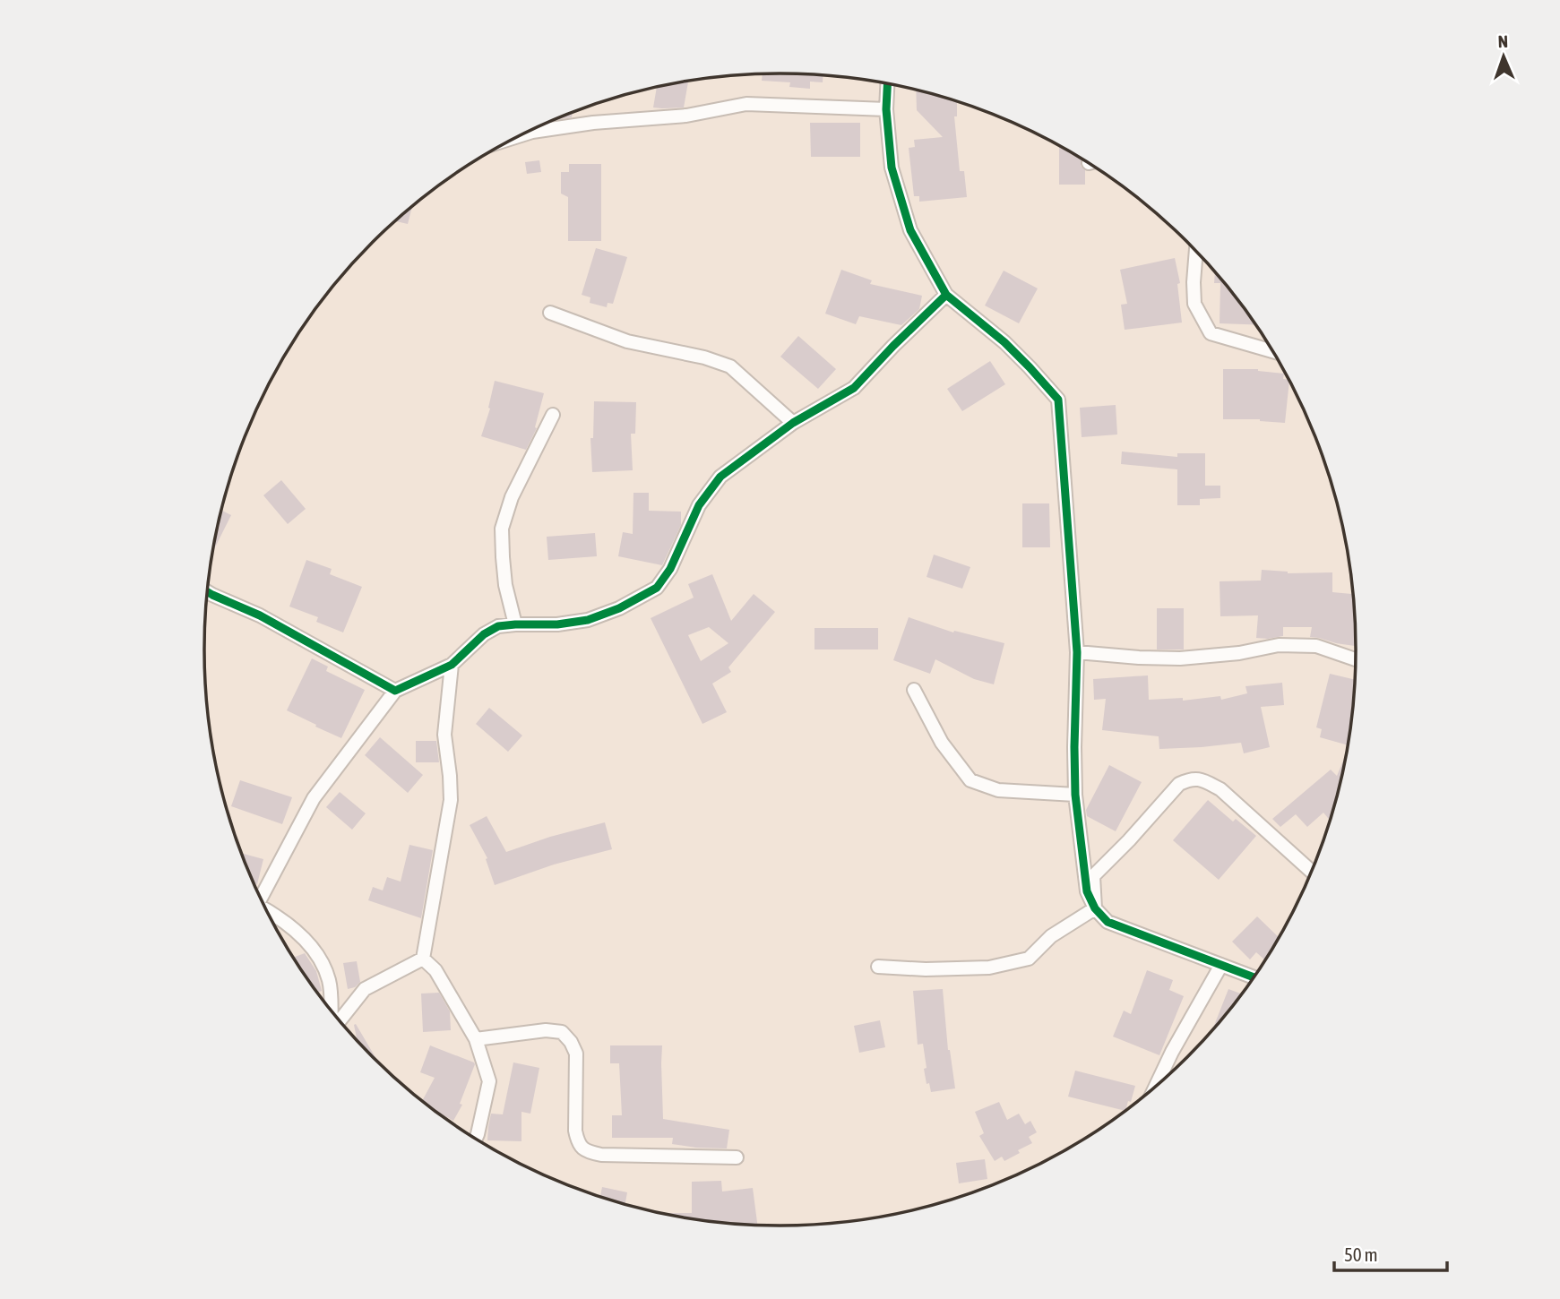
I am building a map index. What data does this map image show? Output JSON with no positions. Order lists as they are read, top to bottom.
{
  "scale_bar": "50 m",
  "north": "top"
}
